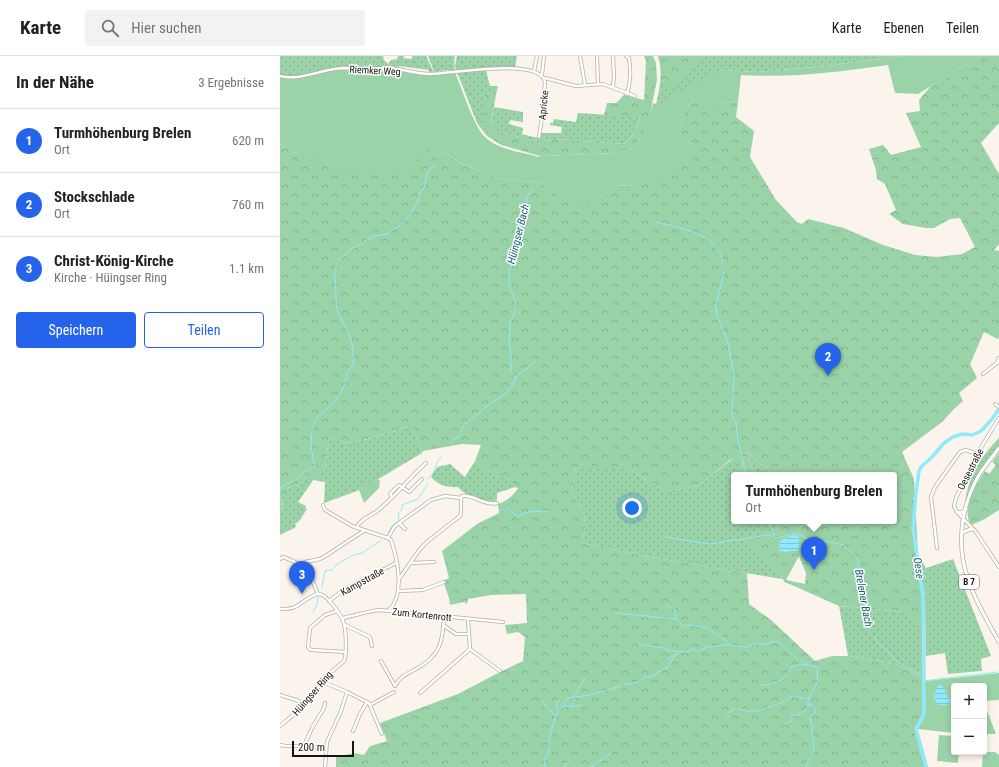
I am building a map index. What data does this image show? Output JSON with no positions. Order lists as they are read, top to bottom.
{
  "streets": {
    "main road": ["B 7"],
    "street": [
      "Riemker Weg",
      "Apricke",
      "Oesestraße",
      "Kampstraße",
      "Zum Kortenrott",
      "Hüingser Ring"
    ]
  },
  "water": ["Hüingser Bach", "Oese", "Brelener Bach"],
  "scale_bar": "200 m",
  "page": {
    "header": "Karte",
    "search": "Hier suchen",
    "nav": ["Karte", "Ebenen", "Teilen"],
    "heading": ["In der Nähe", "3 Ergebnisse"],
    "list": [
      {
        "mark": "1",
        "name": "Turmhöhenburg Brelen",
        "note": "Ort",
        "value": "620 m"
      },
      {
        "mark": "2",
        "name": "Stockschlade",
        "note": "Ort",
        "value": "760 m"
      },
      {
        "mark": "3",
        "name": "Christ-König-Kirche",
        "note": "Kirche · Hüingser Ring",
        "value": "1.1 km"
      }
    ],
    "buttons": ["Speichern", "Teilen"],
    "pins": ["2", "1", "3"],
    "popup": ["Turmhöhenburg Brelen", "Ort"],
    "map_buttons": ["+", "−"],
    "scale": "200 m"
  }
}
